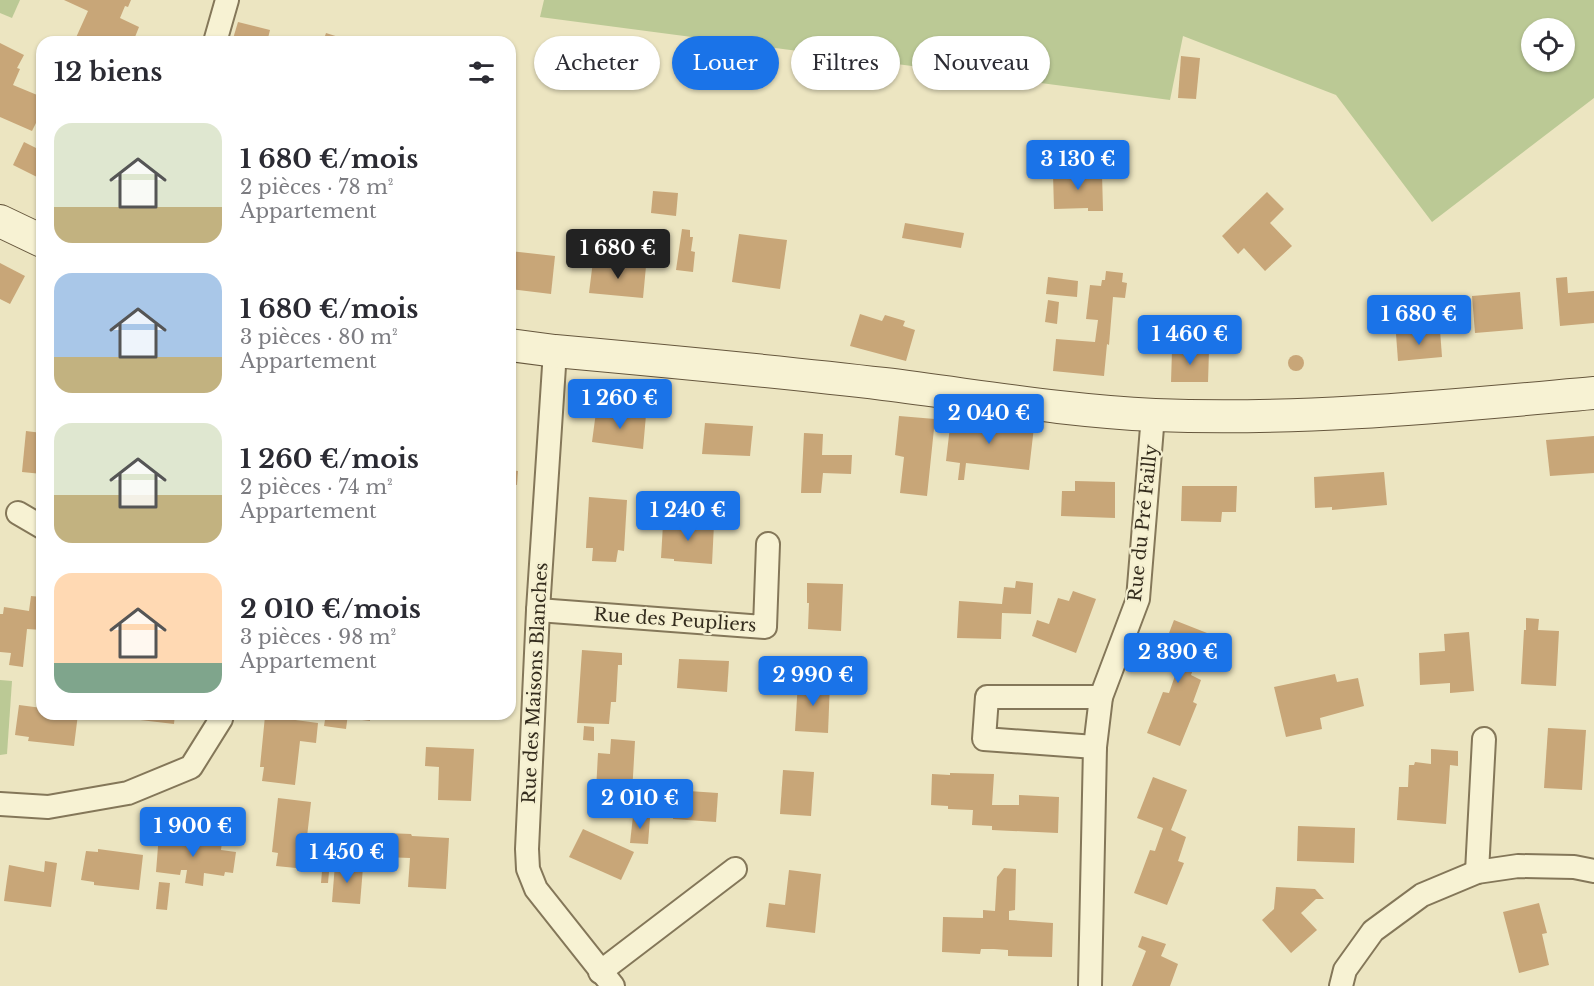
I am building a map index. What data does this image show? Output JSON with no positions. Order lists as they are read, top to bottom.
{
  "streets": {
    "street": ["Rue du Pré Failly", "Rue des Peupliers", "Rue des Maisons Blanches"]
  },
  "crossings": [
    ["Rue des Peupliers", "Rue des Maisons Blanches"]
  ],
  "page": {
    "chip": [
      "Acheter",
      "Louer",
      "Filtres",
      "Nouveau"
    ],
    "heading": "12 biens",
    "list": [
      {
        "name": "1 680 €/mois",
        "note": "2 pièces · 78 m² · Appartement"
      },
      {
        "name": "1 680 €/mois",
        "note": "3 pièces · 80 m² · Appartement"
      },
      {
        "name": "1 260 €/mois",
        "note": "2 pièces · 74 m² · Appartement"
      },
      {
        "name": "2 010 €/mois",
        "note": "3 pièces · 98 m² · Appartement"
      }
    ],
    "price": [
      "3 130 €",
      "1 680 €",
      "1 680 €",
      "1 460 €",
      "1 260 €",
      "2 040 €",
      "1 240 €",
      "2 390 €",
      "2 990 €",
      "2 010 €",
      "1 900 €",
      "1 450 €"
    ]
  }
}
